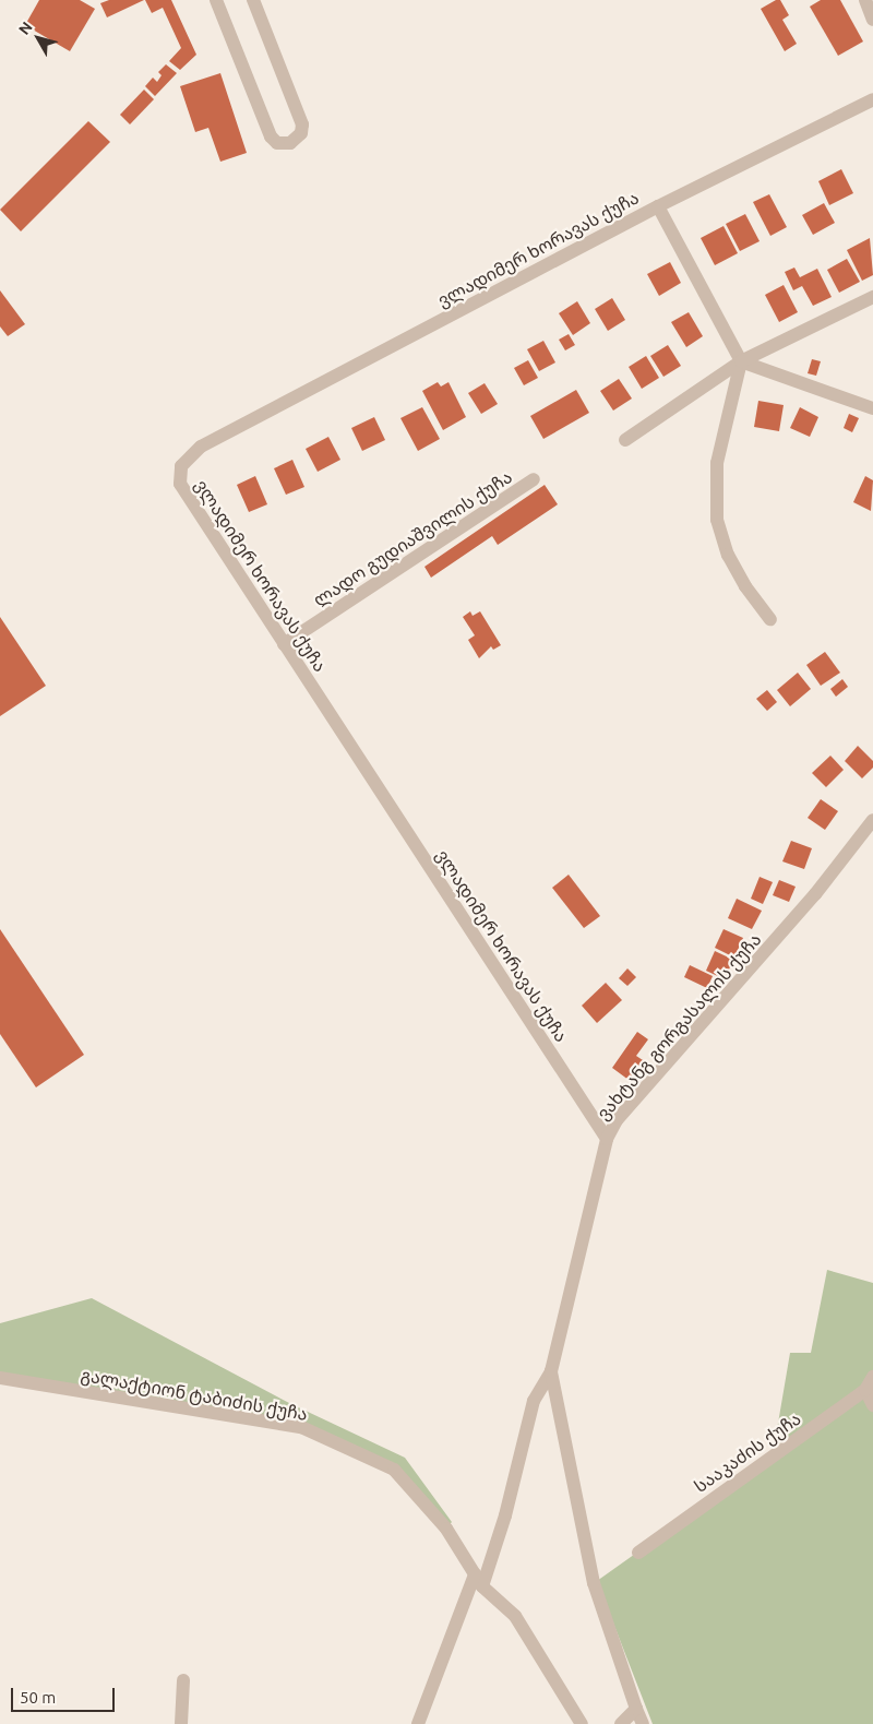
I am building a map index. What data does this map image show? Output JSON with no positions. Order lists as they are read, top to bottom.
{
  "streets": {
    "street": [
      "ვლადიმერ ხორავას ქუჩა",
      "ლადო გუდიაშვილის ქუჩა",
      "ვახტანგ გორგასალის ქუჩა",
      "გალაქტიონ ტაბიძის ქუჩა",
      "სააკაძის ქუჩა"
    ]
  },
  "crossings": [
    ["ვლადიმერ ხორავას ქუჩა", "ლადო გუდიაშვილის ქუჩა"],
    ["ვლადიმერ ხორავას ქუჩა", "ვახტანგ გორგასალის ქუჩა"]
  ],
  "scale_bar": "50 m",
  "north": "top left"
}
